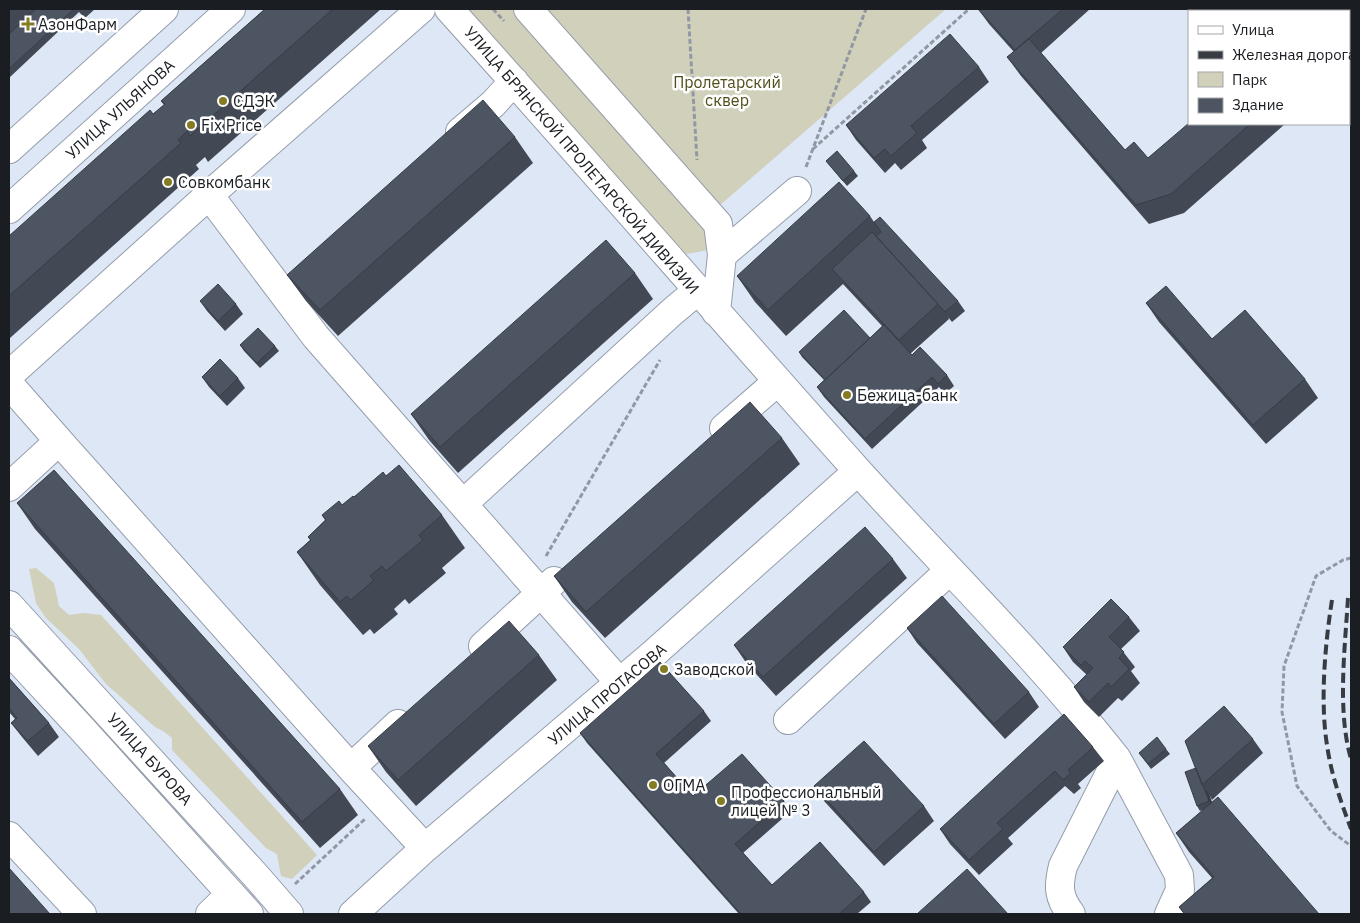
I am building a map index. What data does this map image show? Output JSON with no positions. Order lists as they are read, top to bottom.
{
  "streets": {
    "street": [
      "УЛИЦА УЛЬЯНОВА",
      "УЛИЦА БРЯНСКОЙ ПРОЛЕТАРСКОЙ ДИВИЗИИ",
      "УЛИЦА ПРОТАСОВА",
      "УЛИЦА БУРОВА"
    ]
  },
  "crossings": [
    ["УЛИЦА БРЯНСКОЙ ПРОЛЕТАРСКОЙ ДИВИЗИИ", "УЛИЦА ПРОТАСОВА"]
  ],
  "parks": ["Пролетарский сквер"],
  "places": {
    "health": ["АзонФарм"],
    "other": [
      "СДЭК",
      "Fix Price",
      "Совкомбанк",
      "Бежица-банк",
      "Заводской",
      "ОГМА",
      "Профессиональный лицей № 3"
    ]
  },
  "legend": [
    "Улица",
    "Железная дорога",
    "Парк",
    "Здание"
  ]
}
